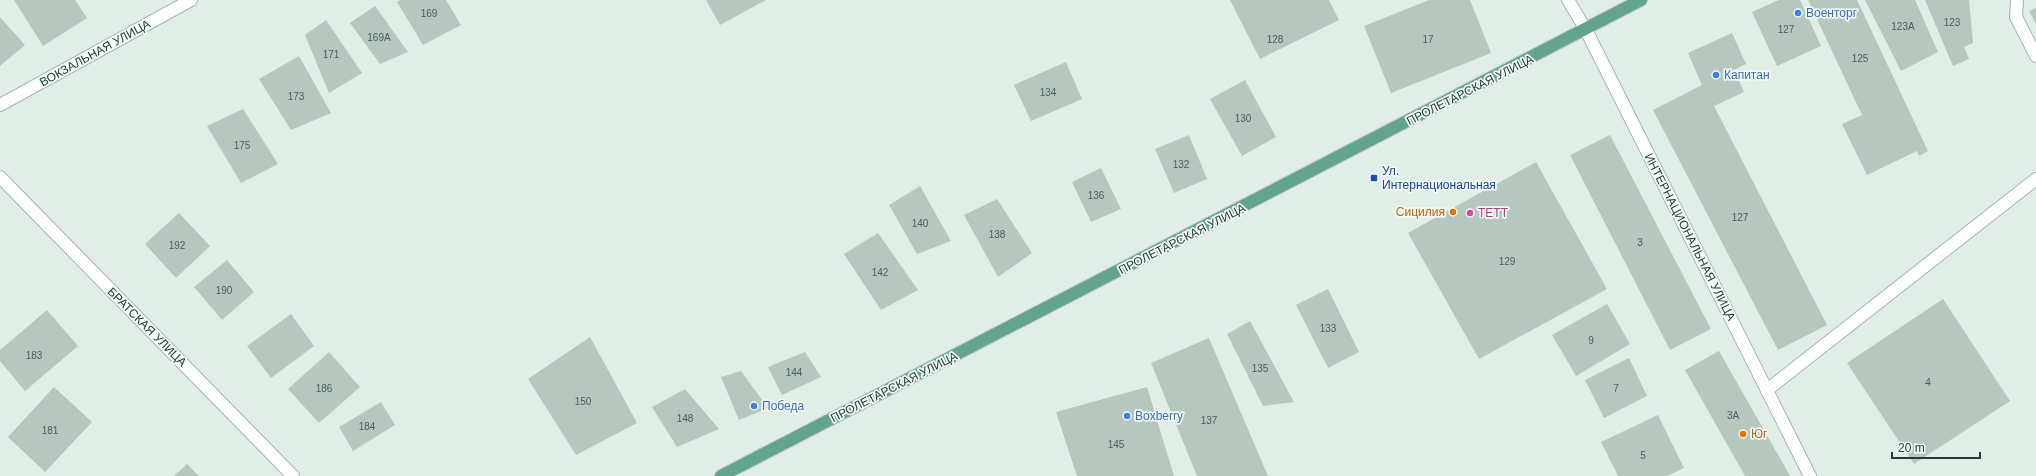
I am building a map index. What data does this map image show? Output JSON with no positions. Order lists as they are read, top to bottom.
{
  "streets": {
    "main road": ["ПРОЛЕТАРСКАЯ УЛИЦА"],
    "street": ["ВОКЗАЛЬНАЯ УЛИЦА", "ИНТЕРНАЦИОНАЛЬНАЯ УЛИЦА", "БРАТСКАЯ УЛИЦА"]
  },
  "crossings": [
    ["ПРОЛЕТАРСКАЯ УЛИЦА", "ИНТЕРНАЦИОНАЛЬНАЯ УЛИЦА"]
  ],
  "places": {
    "other": [
      "Военторг",
      "Капитан",
      "Сицилия",
      "ТЕТТ",
      "Победа",
      "Boxberry",
      "Юг"
    ],
    "transit": ["Ул. Интернациональная"]
  },
  "house_numbers": [
    "169",
    "123",
    "123А",
    "127",
    "169А",
    "128",
    "17",
    "171",
    "125",
    "134",
    "173",
    "130",
    "175",
    "132",
    "136",
    "127",
    "140",
    "138",
    "3",
    "192",
    "129",
    "142",
    "190",
    "133",
    "9",
    "183",
    "135",
    "144",
    "4",
    "186",
    "7",
    "150",
    "3А",
    "148",
    "137",
    "184",
    "181",
    "145",
    "5"
  ],
  "scale_bar": "20 m"
}
